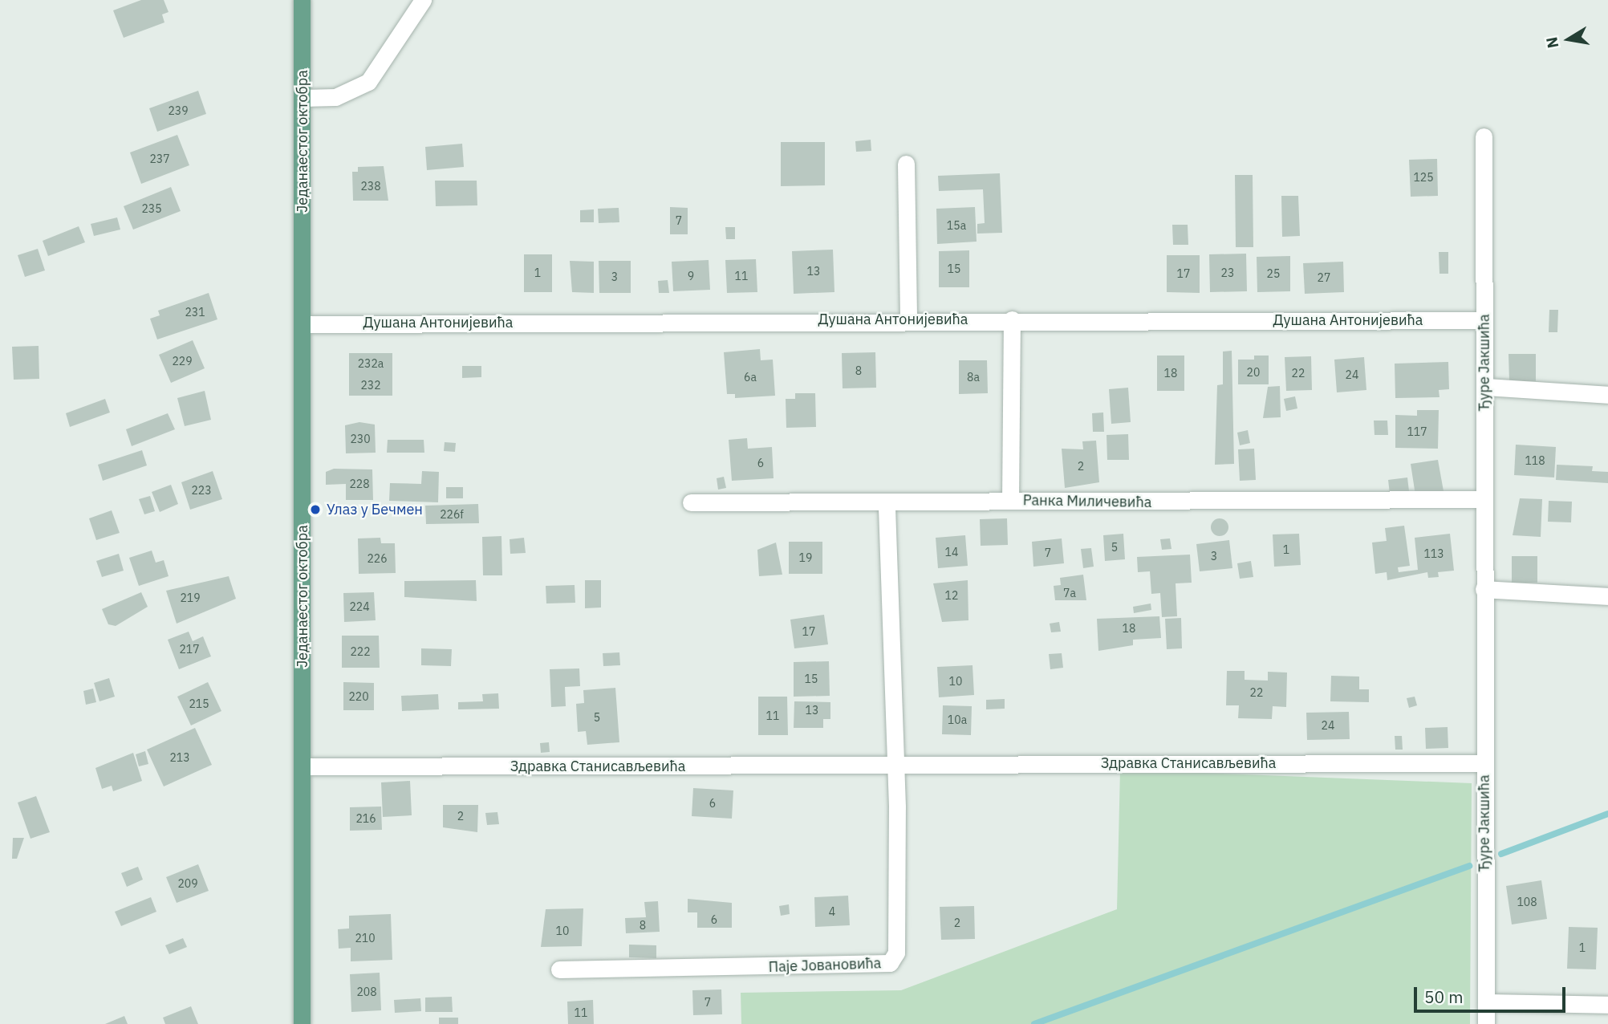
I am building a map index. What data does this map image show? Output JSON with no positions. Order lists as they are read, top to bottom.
{
  "streets": {
    "main road": ["Једанаестог октобра"],
    "street": [
      "Душана Антонијевића",
      "Ђуре Јакшића",
      "Ранка Миличевића",
      "Здравка Станисављевића",
      "Паје Јовановића"
    ]
  },
  "crossings": [
    ["Једанаестог октобра", "Душана Антонијевића"],
    ["Једанаестог октобра", "Здравка Станисављевића"],
    ["Душана Антонијевића", "Ђуре Јакшића"],
    ["Ђуре Јакшића", "Ранка Миличевића"],
    ["Ђуре Јакшића", "Здравка Станисављевића"],
    ["Здравка Станисављевића", "Паје Јовановића"]
  ],
  "places": ["Улаз у Бечмен"],
  "house_numbers": [
    "239",
    "237",
    "125",
    "238",
    "235",
    "7",
    "15a",
    "15",
    "13",
    "1",
    "23",
    "17",
    "25",
    "9",
    "11",
    "3",
    "27",
    "231",
    "229",
    "232a",
    "8",
    "20",
    "18",
    "22",
    "24",
    "6a",
    "8a",
    "232",
    "117",
    "230",
    "118",
    "6",
    "2",
    "228",
    "223",
    "226f",
    "5",
    "1",
    "14",
    "7",
    "113",
    "3",
    "19",
    "226",
    "7a",
    "12",
    "219",
    "224",
    "18",
    "17",
    "217",
    "222",
    "15",
    "10",
    "22",
    "220",
    "215",
    "13",
    "11",
    "5",
    "10a",
    "24",
    "213",
    "6",
    "2",
    "216",
    "209",
    "108",
    "4",
    "6",
    "2",
    "8",
    "10",
    "210",
    "1",
    "208",
    "7",
    "11"
  ],
  "scale_bar": "50 m",
  "north": "left"
}
